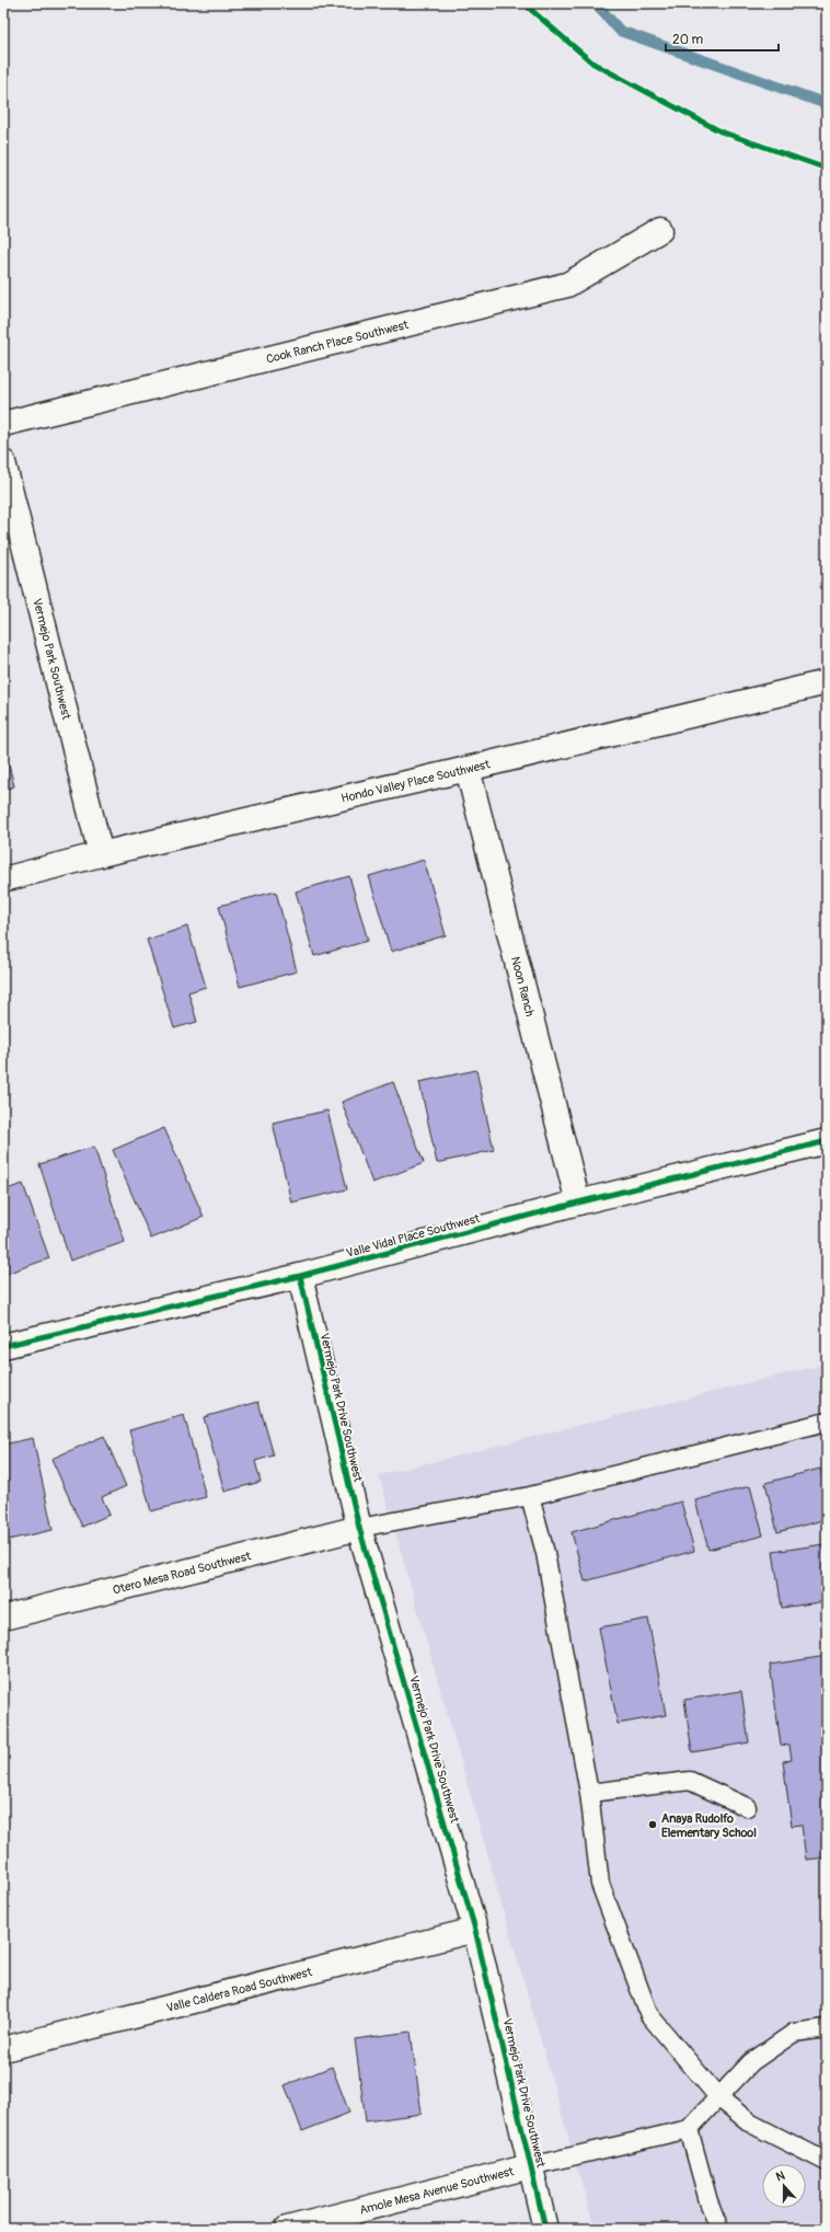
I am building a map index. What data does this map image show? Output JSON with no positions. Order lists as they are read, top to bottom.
{
  "streets": {
    "street": [
      "Cook Ranch Place Southwest",
      "Vermejo Park Southwest",
      "Hondo Valley Place Southwest",
      "Noon Ranch",
      "Valle Vidal Place Southwest",
      "Vermejo Park Drive Southwest",
      "Otero Mesa Road Southwest",
      "Valle Caldera Road Southwest",
      "Amole Mesa Avenue Southwest"
    ]
  },
  "crossings": [
    ["Vermejo Park Southwest", "Hondo Valley Place Southwest"],
    ["Hondo Valley Place Southwest", "Noon Ranch"],
    ["Noon Ranch", "Valle Vidal Place Southwest"],
    ["Valle Vidal Place Southwest", "Vermejo Park Drive Southwest"],
    ["Vermejo Park Drive Southwest", "Otero Mesa Road Southwest"],
    ["Vermejo Park Drive Southwest", "Valle Caldera Road Southwest"],
    ["Vermejo Park Drive Southwest", "Amole Mesa Avenue Southwest"]
  ],
  "places": ["Anaya Rudolfo Elementary School"],
  "scale_bar": "20 m",
  "north": "top"
}
